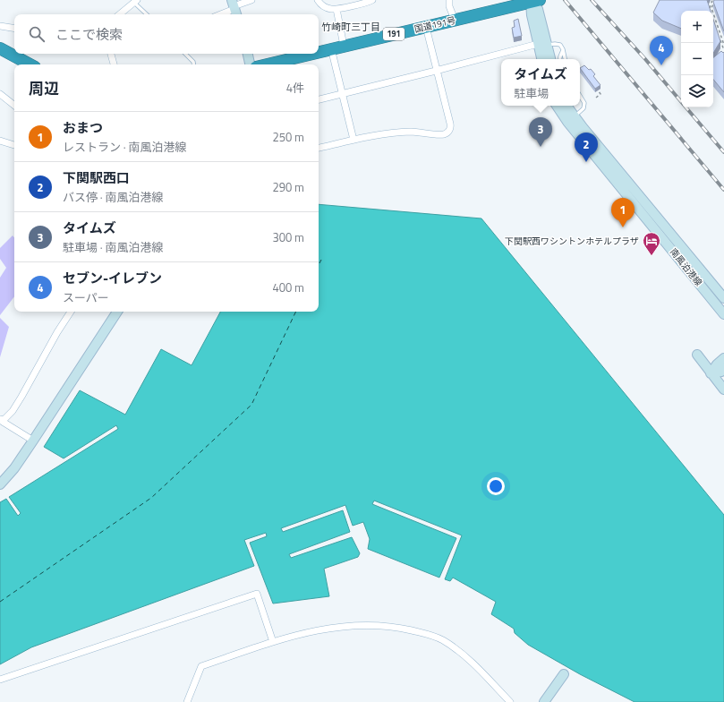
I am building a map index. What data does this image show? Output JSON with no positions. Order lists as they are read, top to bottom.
{
  "streets": {
    "highway": ["国道191号", "191"],
    "main road": ["南風泊港線"]
  },
  "districts": ["竹崎町三丁目"],
  "places": {
    "hotel": ["下関駅西ワシントンホテルプラザ"]
  },
  "page": {
    "map_buttons": ["+", "−"],
    "search": "ここで検索",
    "pins": [
      "4",
      "3",
      "2",
      "1"
    ],
    "popup": ["タイムズ", "駐車場"],
    "heading": ["周辺", "4件"],
    "list": [
      {
        "mark": "1",
        "name": "おまつ",
        "note": "レストラン · 南風泊港線",
        "value": "250 m"
      },
      {
        "mark": "2",
        "name": "下関駅西口",
        "note": "バス停 · 南風泊港線",
        "value": "290 m"
      },
      {
        "mark": "3",
        "name": "タイムズ",
        "note": "駐車場 · 南風泊港線",
        "value": "300 m"
      },
      {
        "mark": "4",
        "name": "セブン-イレブン",
        "note": "スーパー",
        "value": "400 m"
      }
    ]
  }
}
